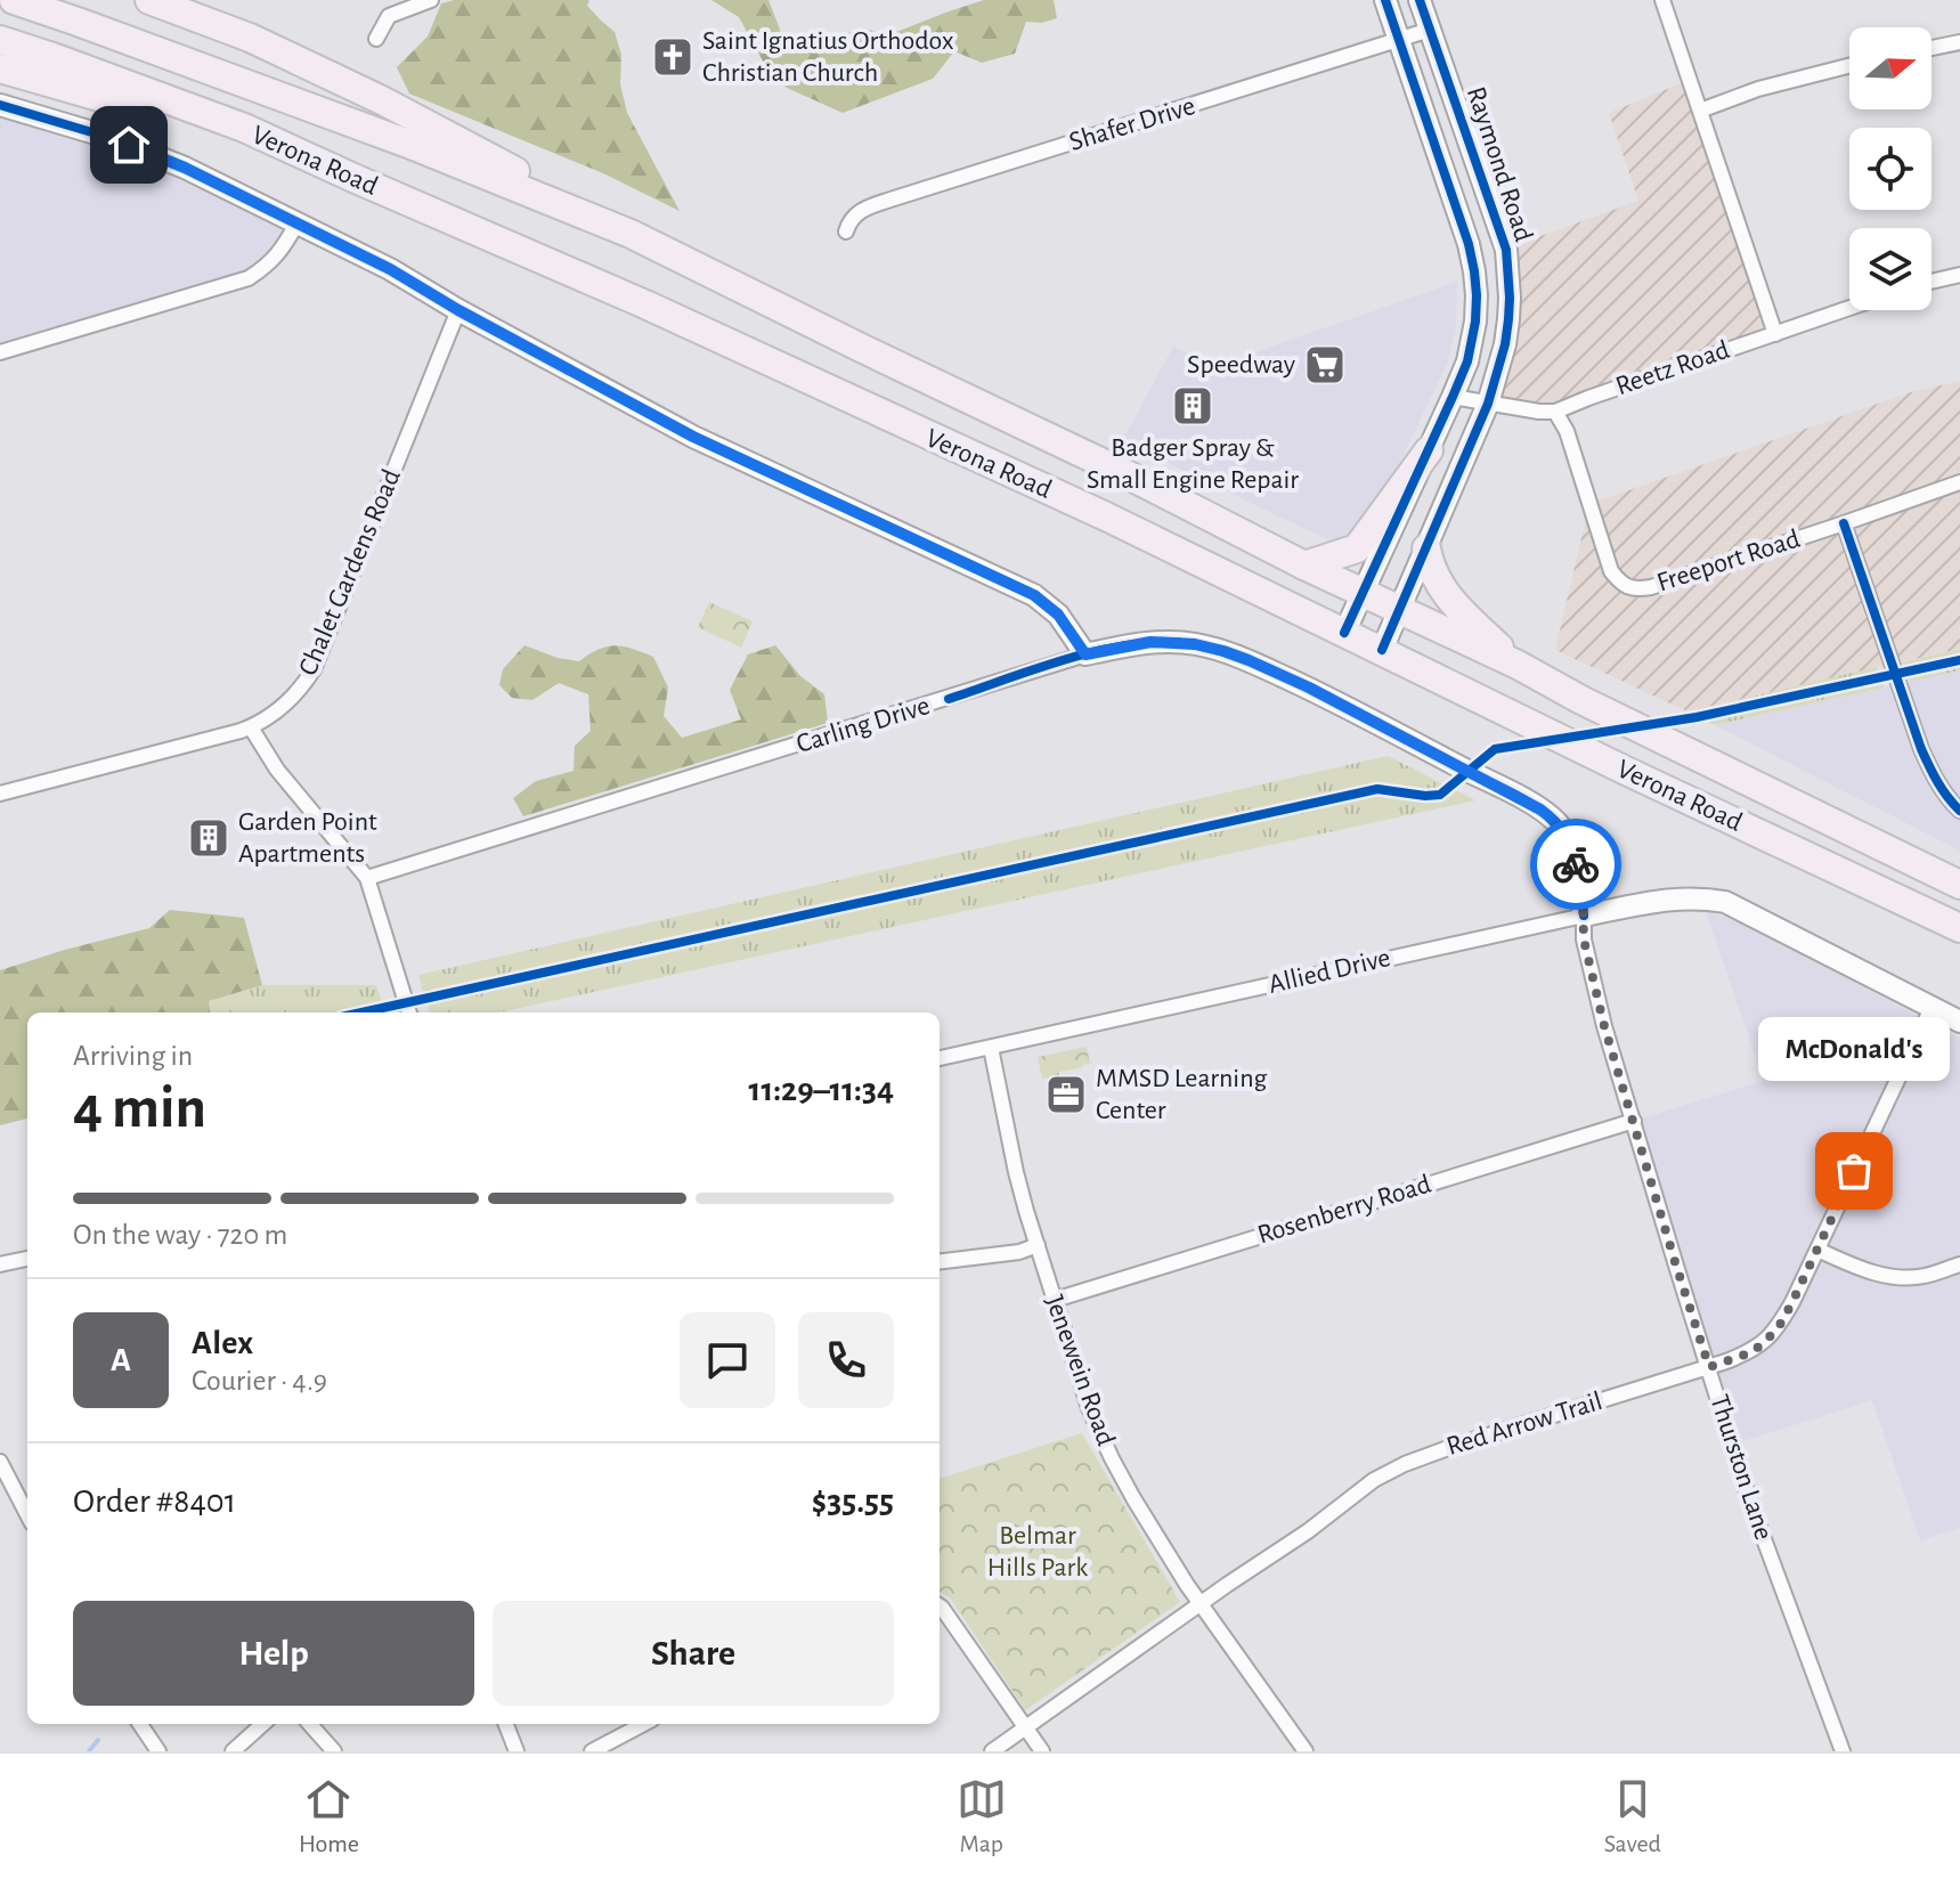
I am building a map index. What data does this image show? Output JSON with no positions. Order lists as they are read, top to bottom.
{
  "streets": {
    "highway": ["Verona Road"],
    "street": [
      "Shafer Drive",
      "Raymond Road",
      "Reetz Road",
      "Freeport Road",
      "Chalet Gardens Road",
      "Carling Drive",
      "Allied Drive",
      "Rosenberry Road",
      "Jenewein Road",
      "Red Arrow Trail",
      "Thurston Lane"
    ]
  },
  "crossings": [
    ["Shafer Drive", "Raymond Road"],
    ["Verona Road", "Raymond Road"],
    ["Raymond Road", "Reetz Road"],
    ["Reetz Road", "Freeport Road"],
    ["Carling Drive", "Allied Drive"],
    ["Carling Drive", "Thurston Lane"],
    ["Allied Drive", "Jenewein Road"],
    ["Allied Drive", "Red Arrow Trail"],
    ["Allied Drive", "Thurston Lane"],
    ["Rosenberry Road", "Jenewein Road"],
    ["Rosenberry Road", "Thurston Lane"],
    ["Jenewein Road", "Red Arrow Trail"],
    ["Red Arrow Trail", "Thurston Lane"]
  ],
  "parks": ["Belmar Hills Park"],
  "places": {
    "church": ["Saint Ignatius Orthodox Christian Church"],
    "supermarket": ["Speedway"],
    "building": ["Badger Spray & Small Engine Repair", "Garden Point Apartments"],
    "office": ["MMSD Learning Center"],
    "other": ["McDonald's"]
  },
  "north": "right",
  "page": {
    "heading": ["4 min", "Arriving in", "11:29–11:34"],
    "panel": [
      "Alex",
      "Courier · 4.9",
      "Order #8401",
      "$35.55"
    ],
    "bubble": "McDonald's",
    "bar": "On the way · 720 m",
    "round": "A",
    "buttons": ["Help", "Share"],
    "tabs": ["Home", "Map", "Saved"]
  }
}
